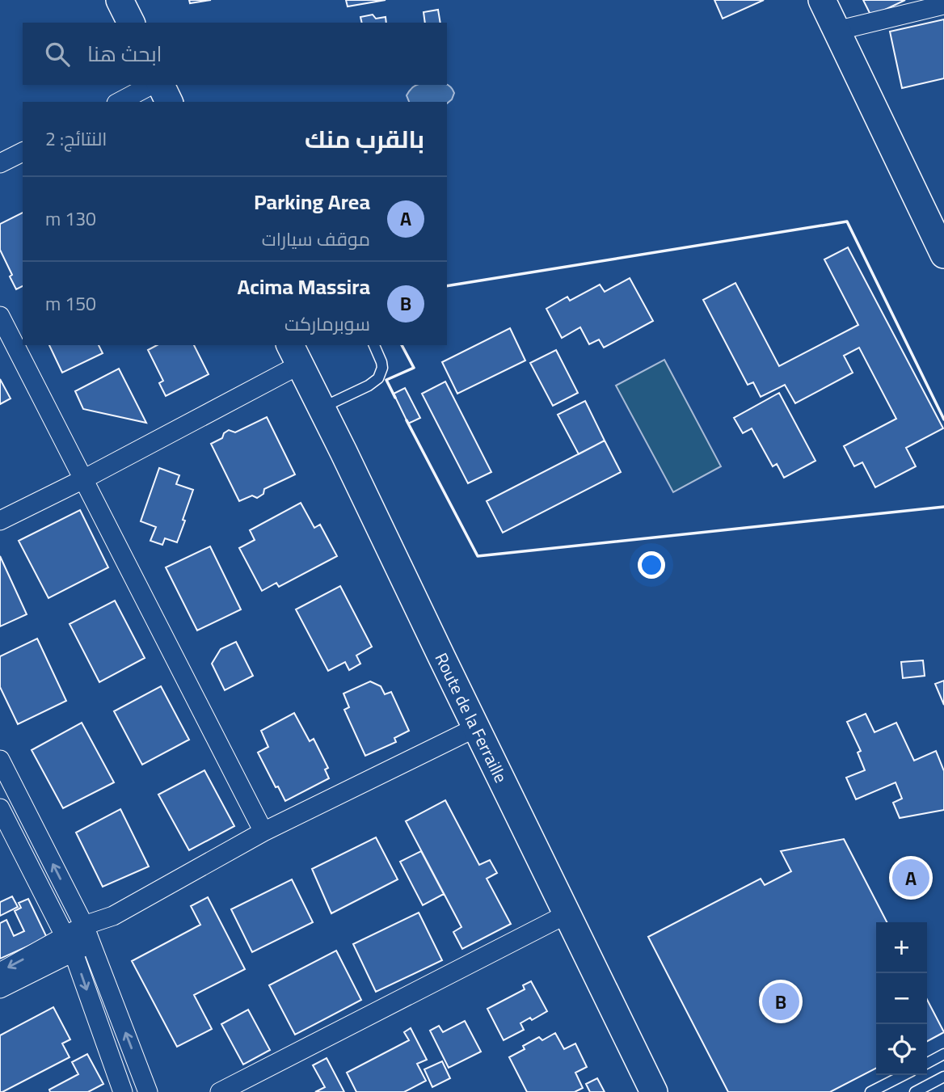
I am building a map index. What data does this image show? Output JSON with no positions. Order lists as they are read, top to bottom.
{
  "streets": {
    "street": ["Route de la Ferraille"]
  },
  "page": {
    "search": "ابحث هنا",
    "heading": ["بالقرب منك", "النتائج: 2"],
    "list": [
      {
        "mark": "A",
        "name": "Parking Area",
        "note": "موقف سيارات",
        "value": "130 m"
      },
      {
        "mark": "B",
        "name": "Acima Massira",
        "note": "سوبرماركت",
        "value": "150 m"
      }
    ],
    "pins": ["A", "B"],
    "map_buttons": ["+", "−"]
  }
}
